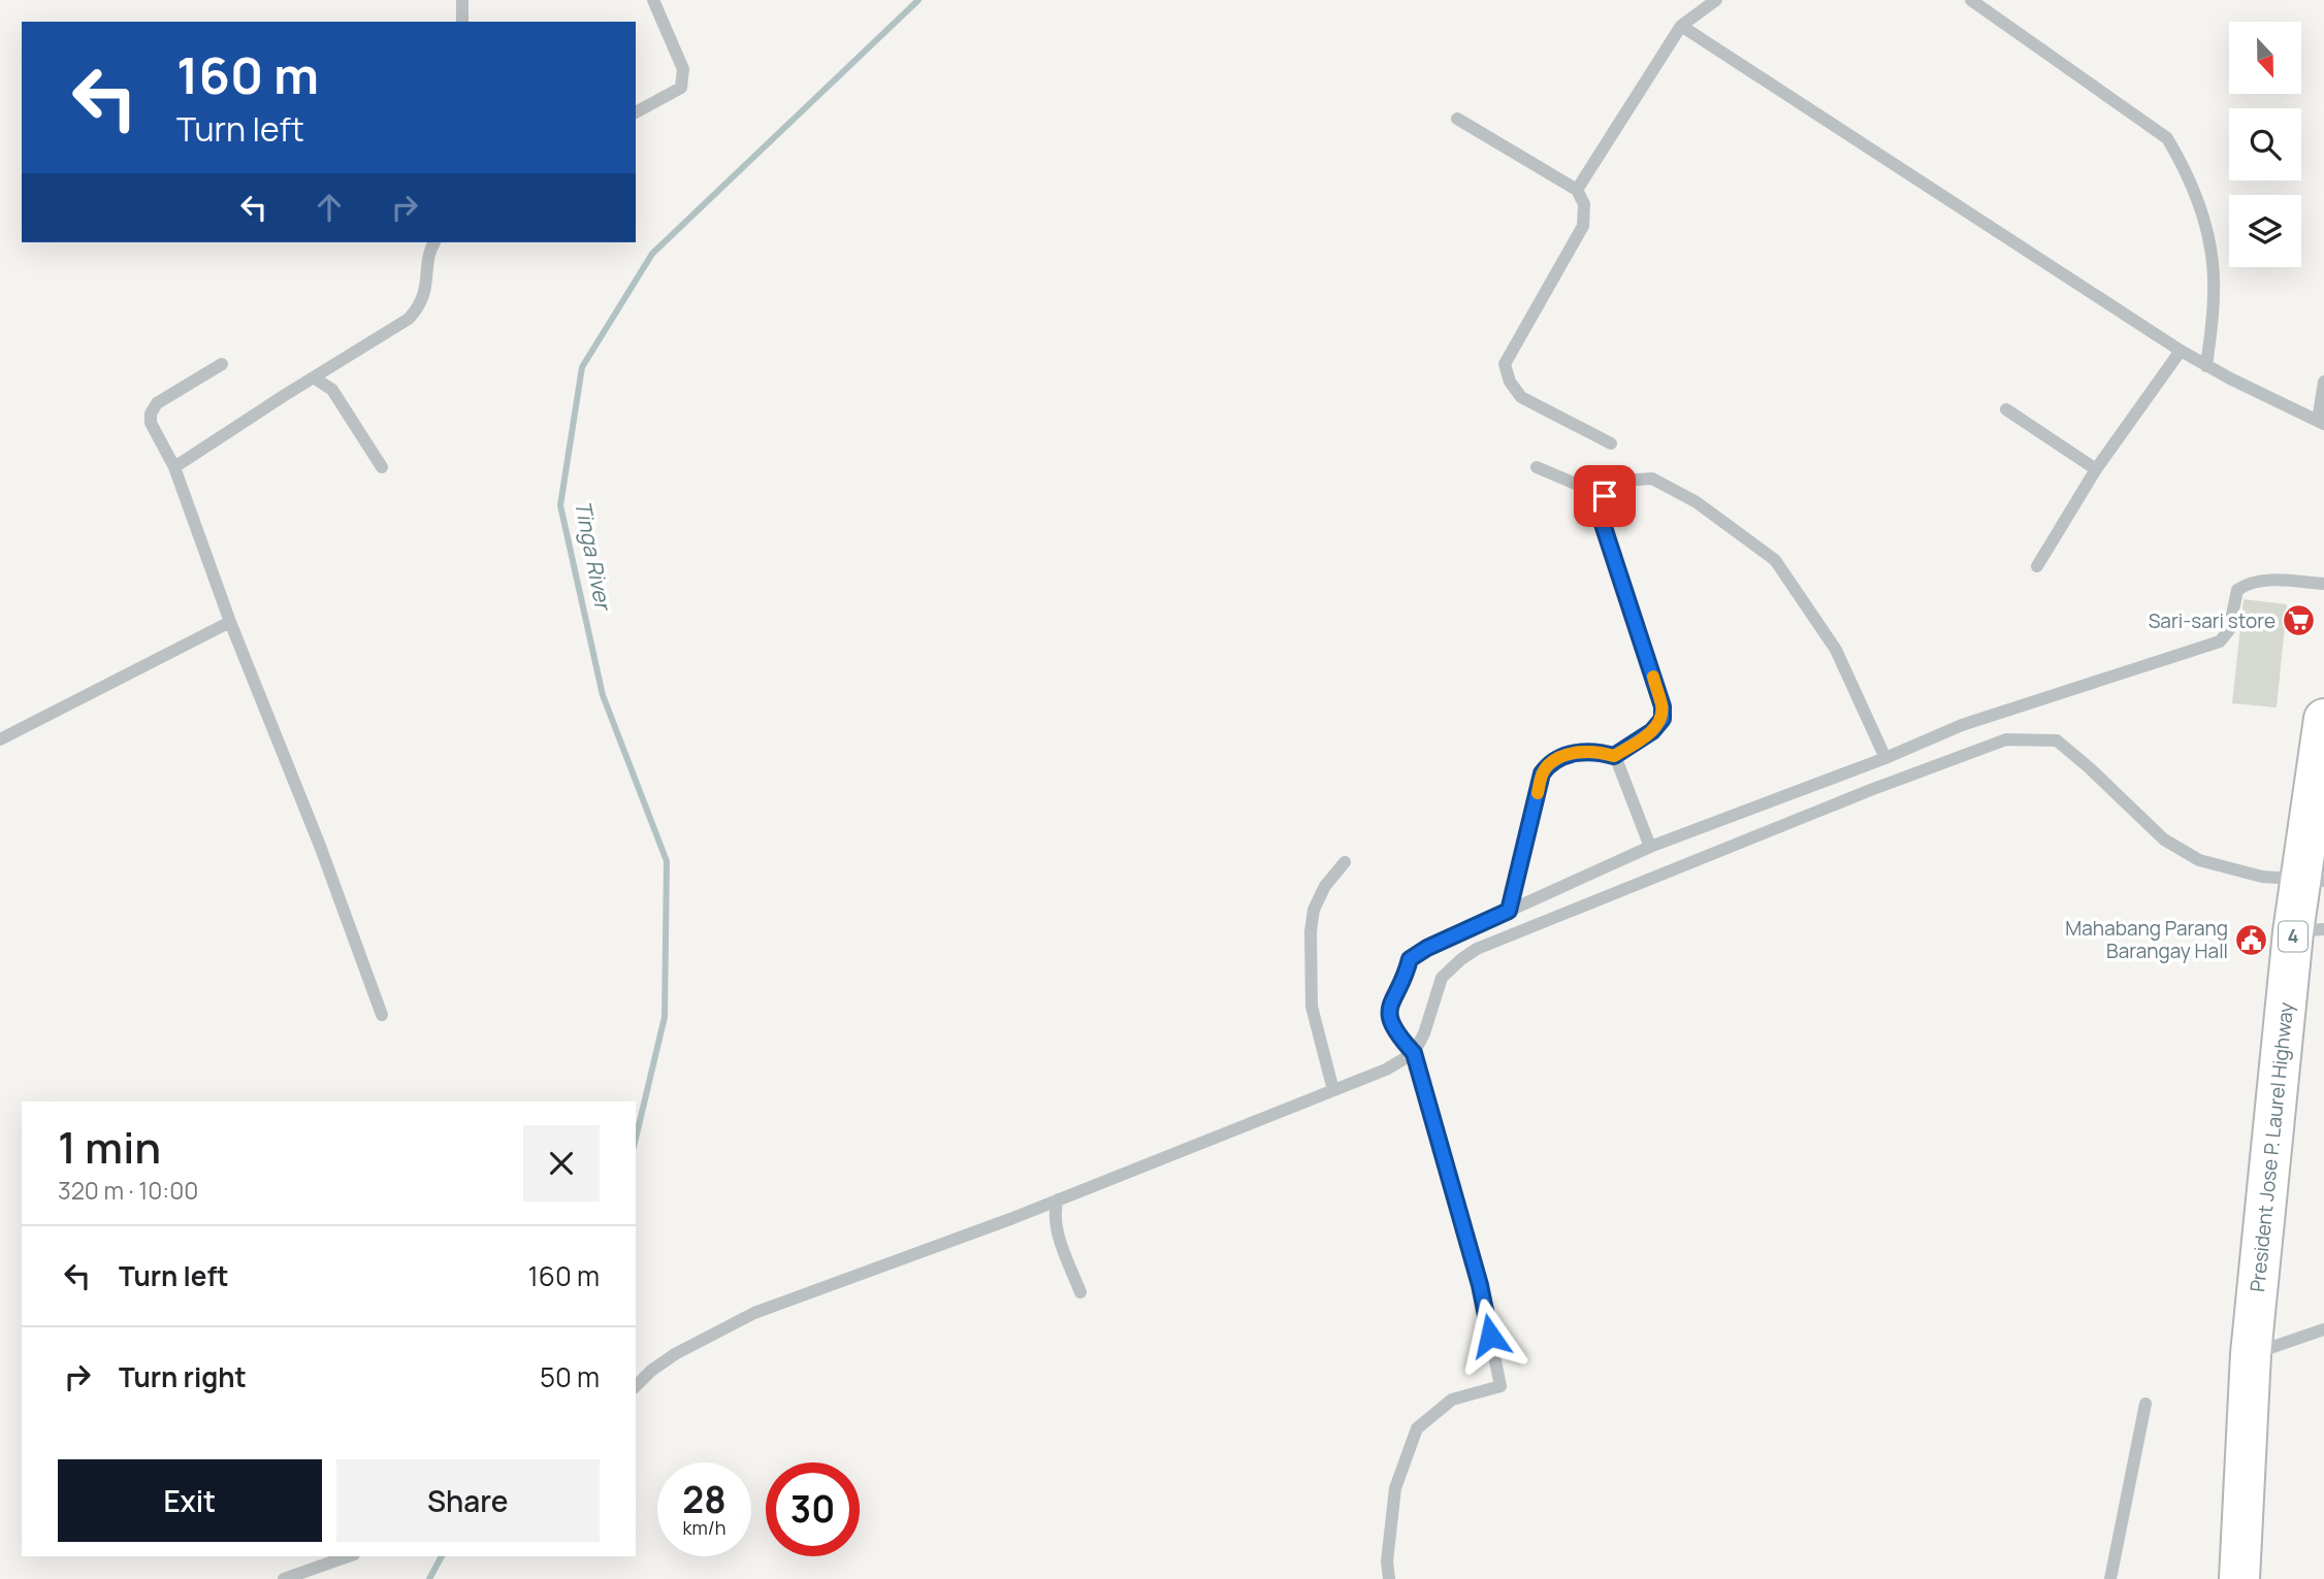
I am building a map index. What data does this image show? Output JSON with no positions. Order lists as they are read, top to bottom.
{
  "streets": {
    "highway": ["4", "President Jose P. Laurel Highway"]
  },
  "water": ["Tinga River"],
  "places": {
    "supermarket": ["Sari-sari store"],
    "public building": ["Mahabang Parang Barangay Hall"]
  },
  "north": "bottom",
  "page": {
    "turn": ["160 m", "Turn left"],
    "heading": ["1 min", "320 m · 10:00"],
    "list": [
      {
        "name": "Turn left",
        "value": "160 m"
      },
      {
        "name": "Turn right",
        "value": "50 m"
      }
    ],
    "buttons": ["Exit", "Share"],
    "speed": "28 km/h",
    "limit": "30"
  }
}
